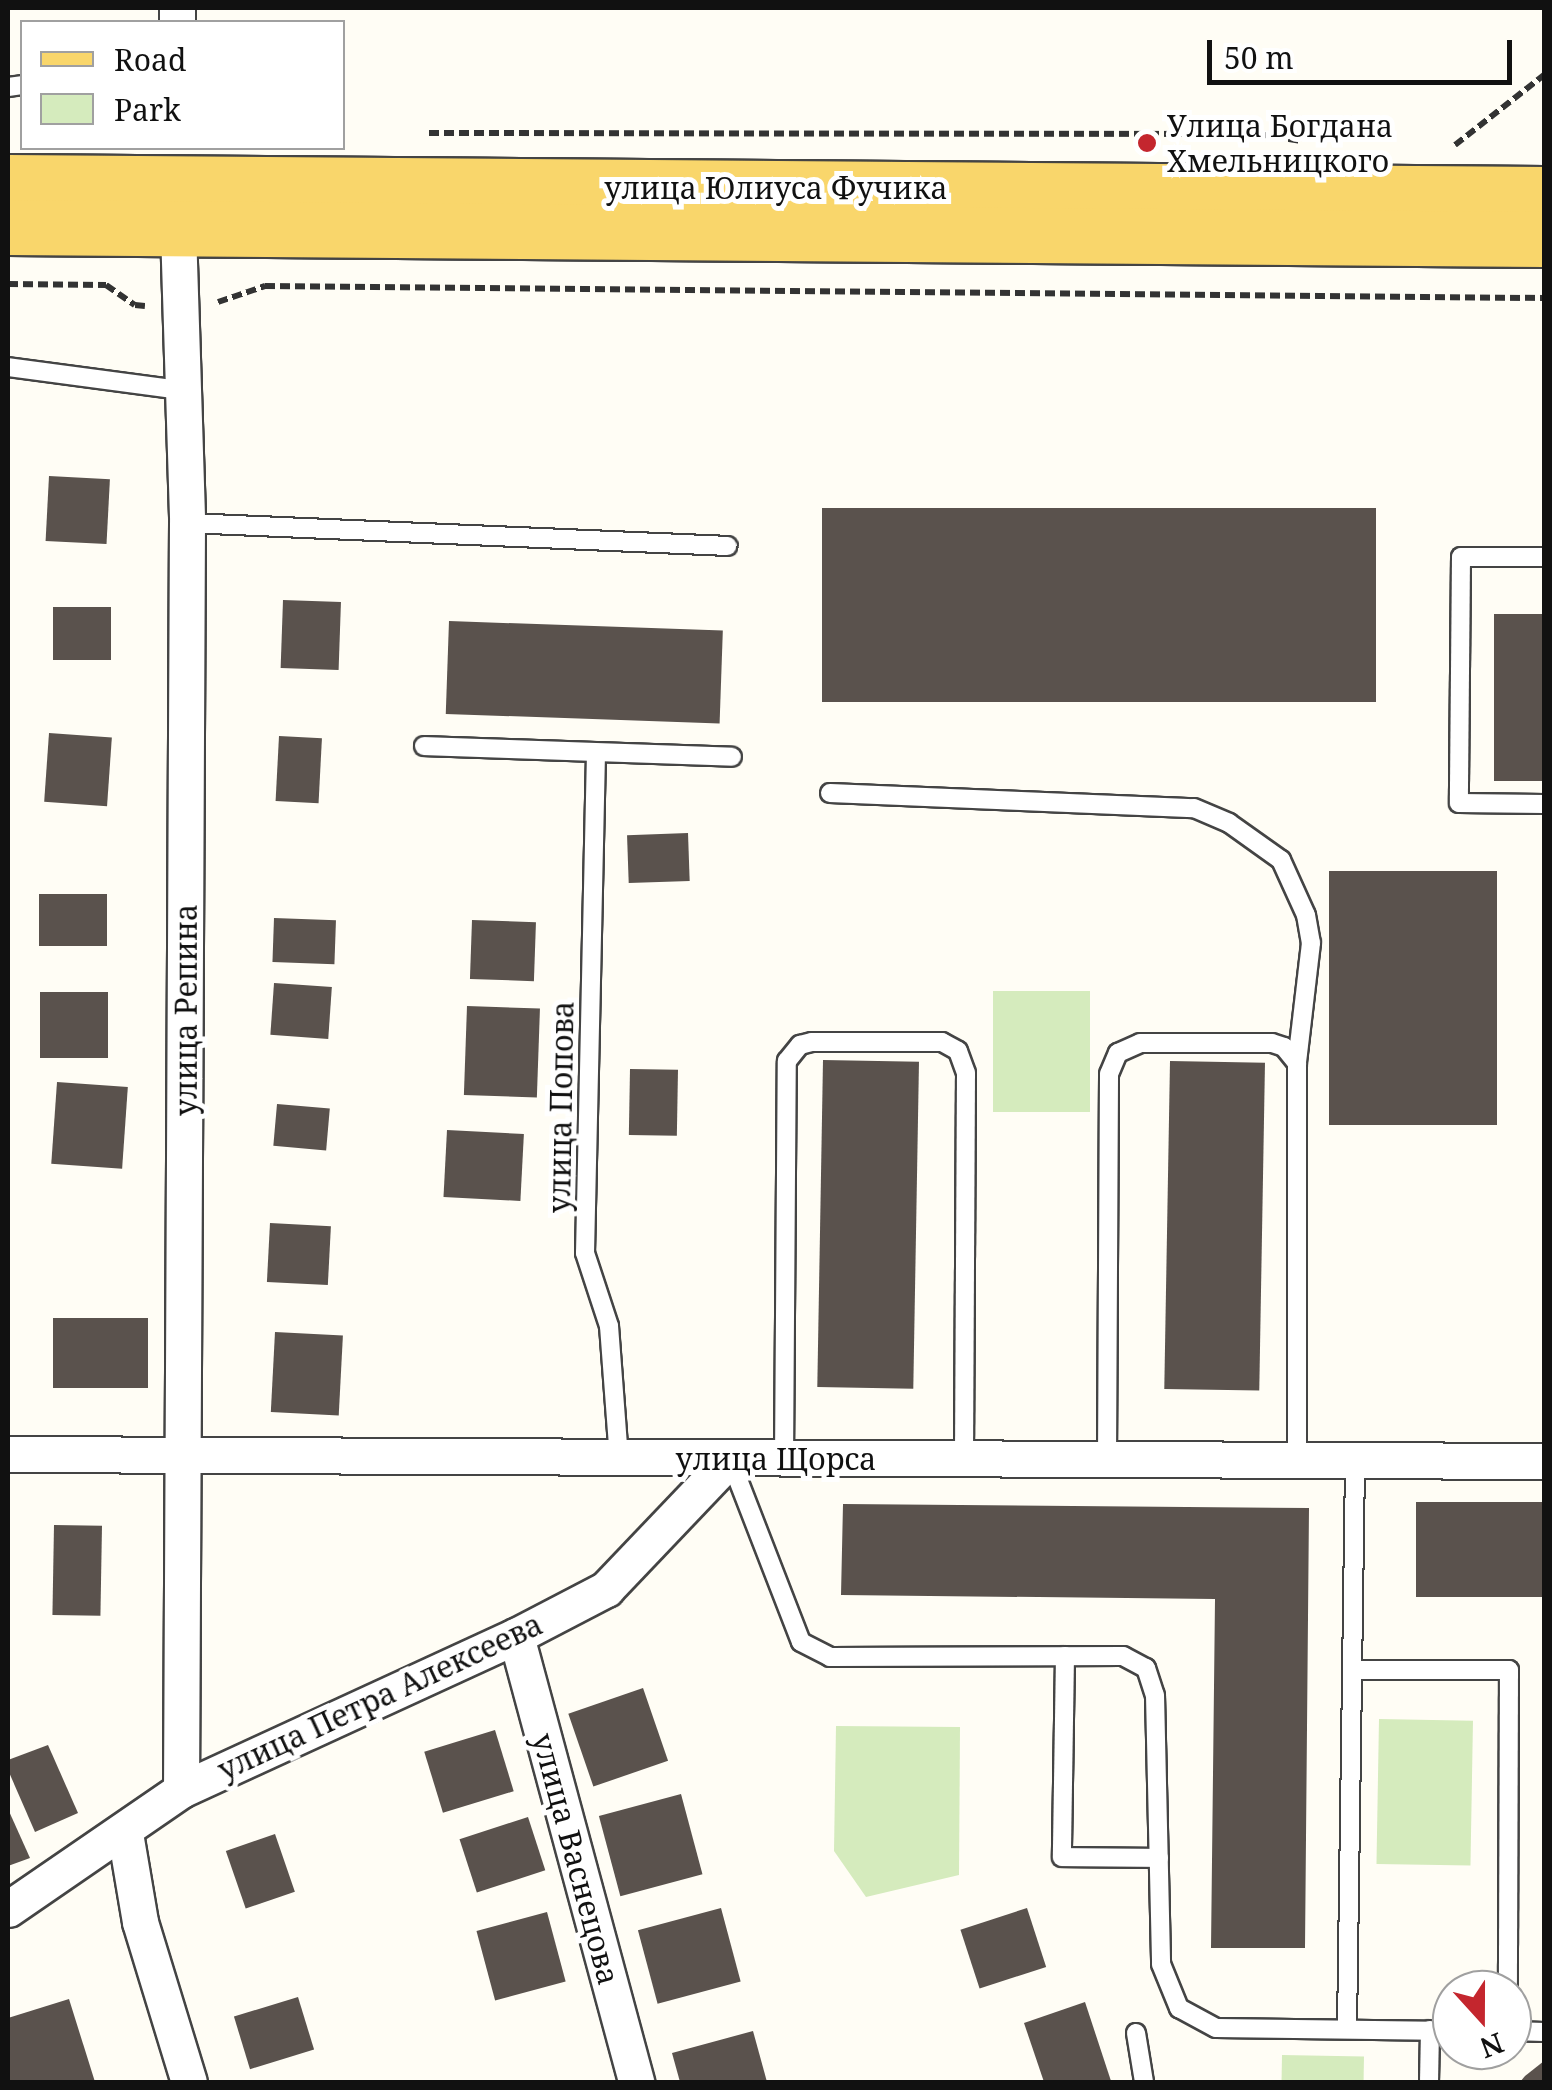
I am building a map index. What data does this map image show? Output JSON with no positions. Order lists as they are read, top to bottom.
{
  "streets": {
    "main road": ["улица Юлиуса Фучика"],
    "street": [
      "улица Репина",
      "улица Щорса",
      "улица Петра Алексеева",
      "улица Васнецова"
    ],
    "lane": ["улица Попова"]
  },
  "crossings": [
    ["улица Юлиуса Фучика", "улица Репина"],
    ["улица Репина", "улица Щорса"],
    ["улица Репина", "улица Петра Алексеева"],
    ["улица Попова", "улица Щорса"],
    ["улица Щорса", "улица Петра Алексеева"],
    ["улица Петра Алексеева", "улица Васнецова"]
  ],
  "places": ["Улица Богдана Хмельницкого"],
  "legend": ["Road", "Park"],
  "scale_bar": "50 m",
  "north": "bottom"
}
